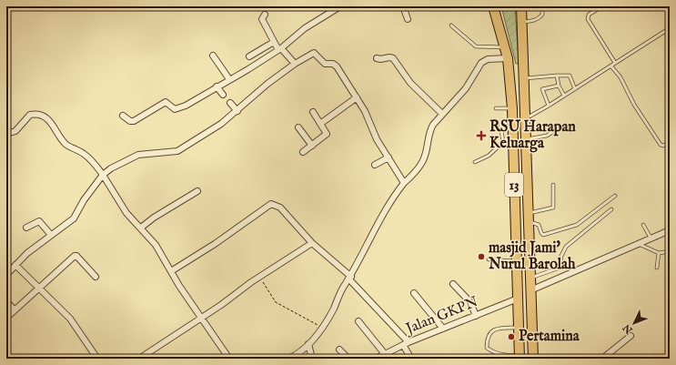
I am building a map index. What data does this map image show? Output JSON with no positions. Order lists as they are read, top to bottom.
{
  "streets": {
    "highway": ["13"],
    "street": ["Jalan GKPN"]
  },
  "crossings": [
    ["13", "Jalan GKPN"]
  ],
  "places": {
    "health": ["RSU Harapan Keluarga"],
    "other": ["masjid Jami' Nurul Barolah", "Pertamina"]
  },
  "north": "bottom left"
}
